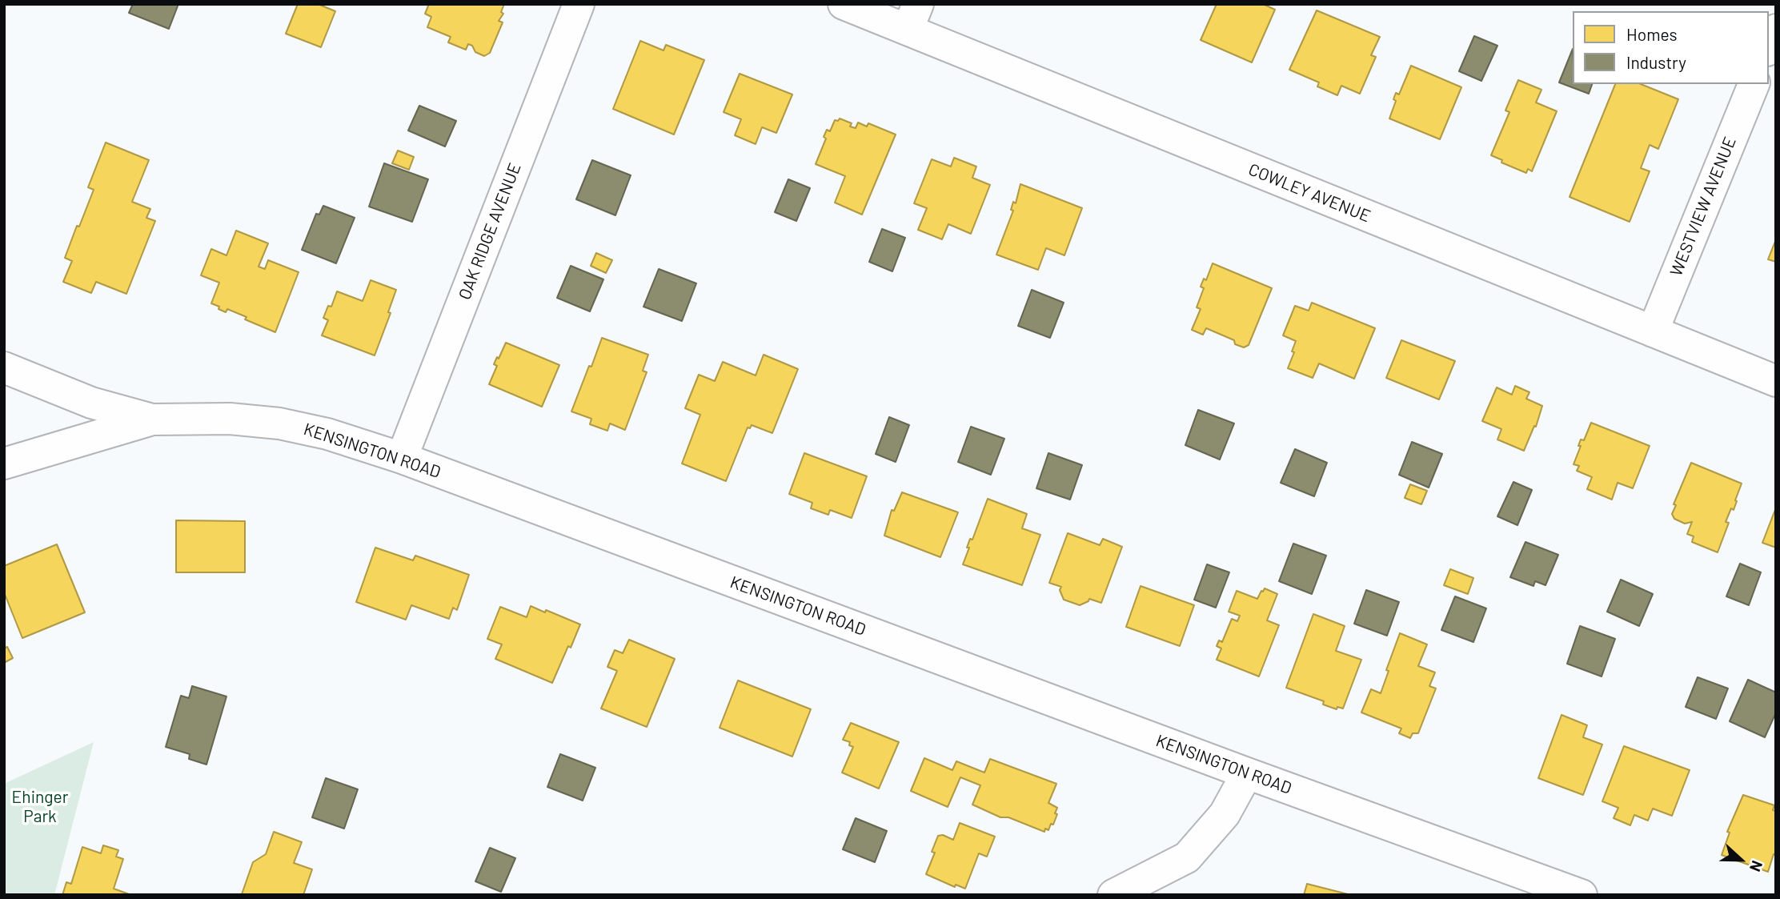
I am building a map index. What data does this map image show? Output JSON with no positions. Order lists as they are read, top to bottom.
{
  "streets": {
    "street": [
      "COWLEY AVENUE",
      "WESTVIEW AVENUE",
      "OAK RIDGE AVENUE",
      "KENSINGTON ROAD"
    ]
  },
  "crossings": [
    ["COWLEY AVENUE", "WESTVIEW AVENUE"],
    ["OAK RIDGE AVENUE", "KENSINGTON ROAD"]
  ],
  "parks": ["Ehinger Park"],
  "legend": ["Homes", "Industry"],
  "north": "right"
}
